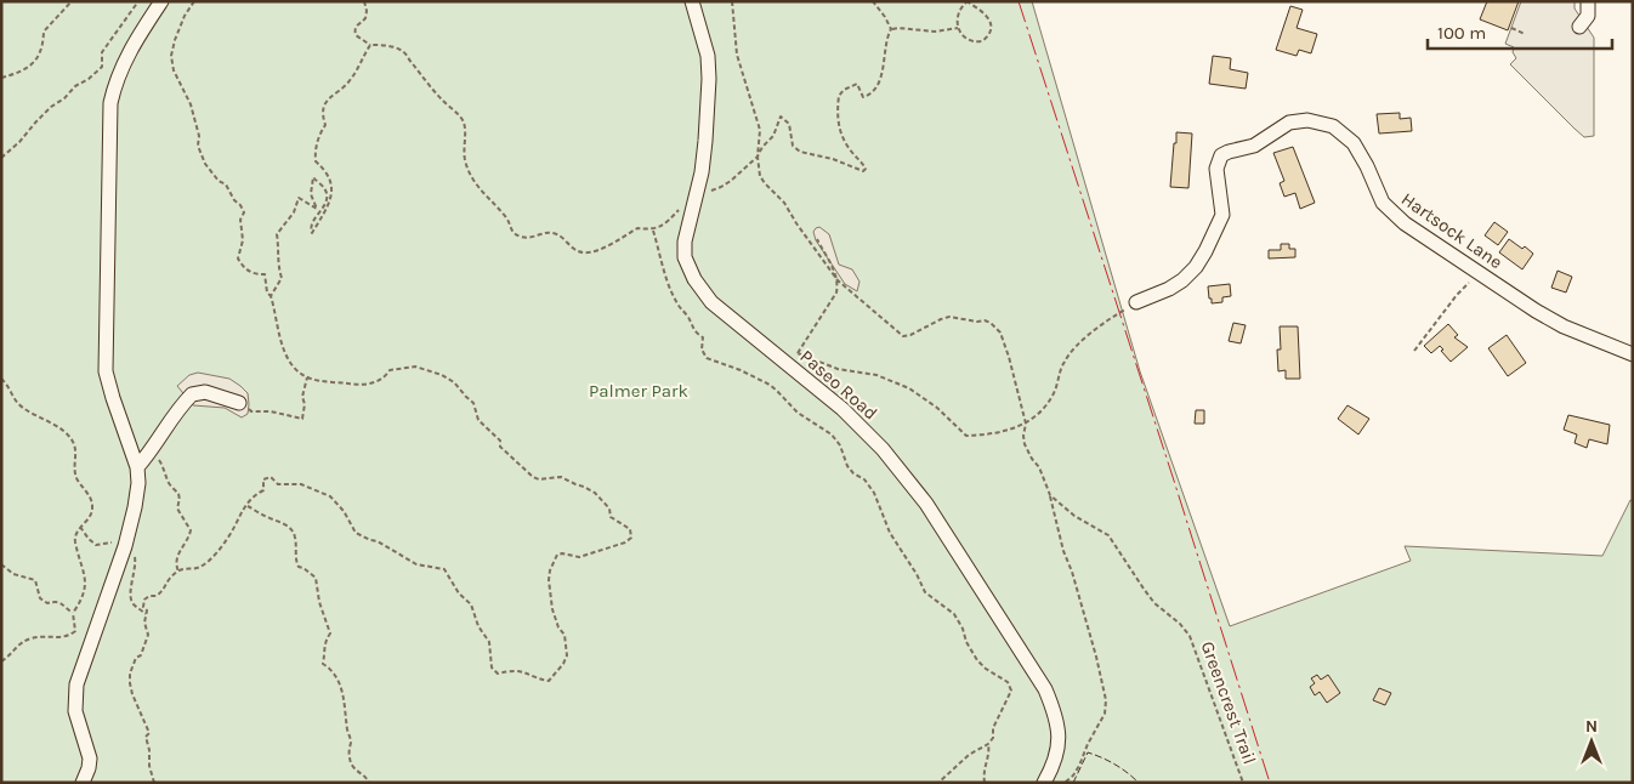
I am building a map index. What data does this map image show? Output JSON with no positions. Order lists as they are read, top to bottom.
{
  "streets": {
    "street": ["Hartsock Lane", "Paseo Road"],
    "path": ["Greencrest Trail"]
  },
  "parks": ["Palmer Park"],
  "scale_bar": "100 m",
  "north": "top"
}
